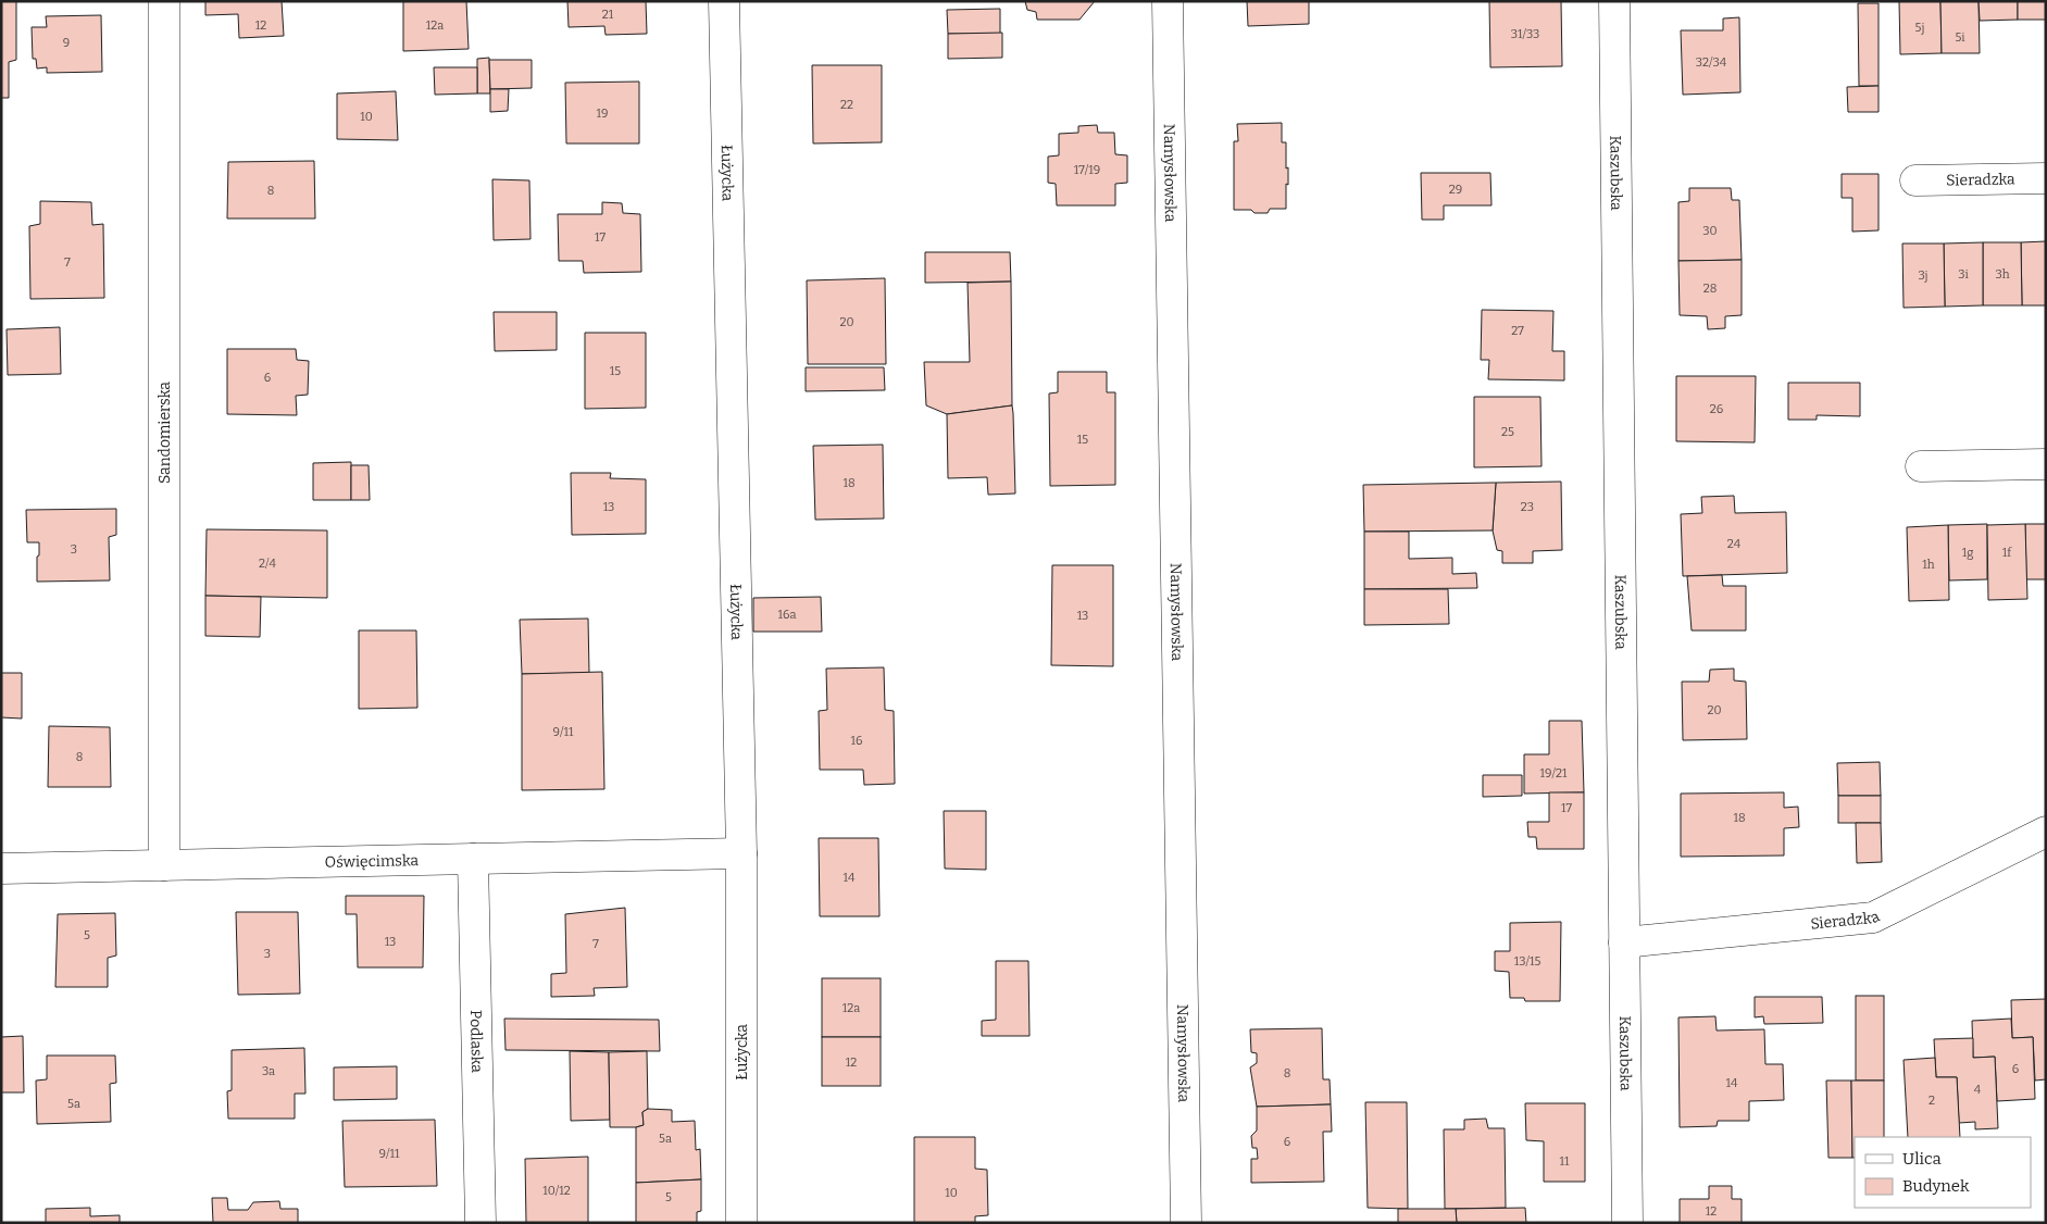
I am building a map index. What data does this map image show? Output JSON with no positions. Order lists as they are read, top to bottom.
{
  "streets": {
    "street": [
      "Łużycka",
      "Namysłowska",
      "Kaszubska",
      "Sieradzka",
      "Sandomierska",
      "Oświęcimska",
      "Podlaska"
    ]
  },
  "crossings": [
    ["Łużycka", "Oświęcimska"],
    ["Kaszubska", "Sieradzka"],
    ["Sandomierska", "Oświęcimska"],
    ["Oświęcimska", "Podlaska"]
  ],
  "house_numbers": [
    "21",
    "12",
    "12a",
    "5j",
    "31/33",
    "5i",
    "9",
    "32/34",
    "22",
    "19",
    "10",
    "17/19",
    "29",
    "8",
    "30",
    "17",
    "7",
    "3i",
    "3h",
    "3j",
    "28",
    "20",
    "27",
    "15",
    "6",
    "26",
    "25",
    "15",
    "18",
    "13",
    "23",
    "24",
    "3",
    "1g",
    "1f",
    "2/4",
    "1h",
    "16a",
    "13",
    "20",
    "9/11",
    "16",
    "8",
    "19/21",
    "17",
    "18",
    "14",
    "5",
    "13",
    "7",
    "3",
    "13/15",
    "12a",
    "12",
    "6",
    "3a",
    "8",
    "14",
    "4",
    "2",
    "5a",
    "5a",
    "6",
    "9/11",
    "11",
    "10/12",
    "10",
    "5",
    "12"
  ],
  "legend": ["Ulica", "Budynek"]
}
